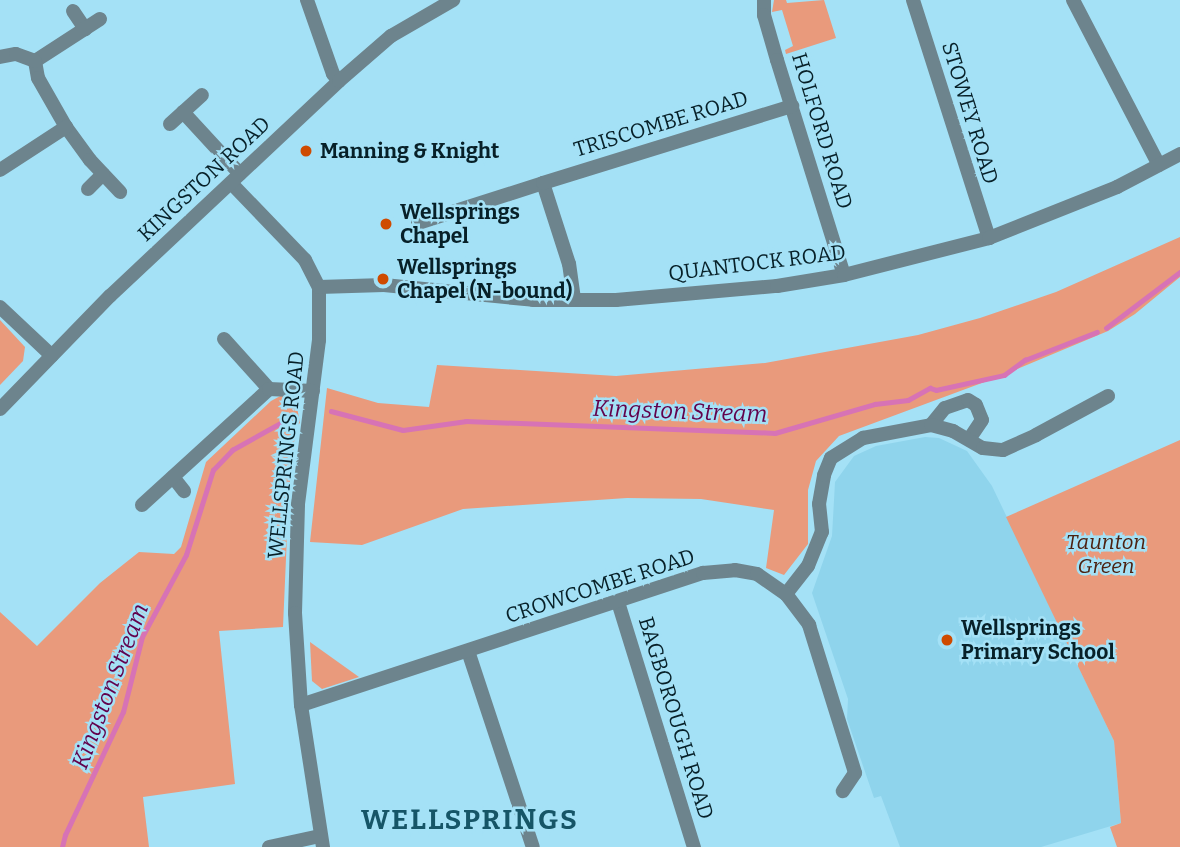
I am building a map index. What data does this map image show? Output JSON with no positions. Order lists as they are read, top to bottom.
{
  "streets": {
    "street": [
      "STOWEY ROAD",
      "TRISCOMBE ROAD",
      "HOLFORD ROAD",
      "KINGSTON ROAD",
      "QUANTOCK ROAD",
      "WELLSPRINGS ROAD",
      "CROWCOMBE ROAD",
      "BAGBOROUGH ROAD"
    ]
  },
  "crossings": [
    ["STOWEY ROAD", "QUANTOCK ROAD"],
    ["TRISCOMBE ROAD", "HOLFORD ROAD"],
    ["HOLFORD ROAD", "QUANTOCK ROAD"],
    ["KINGSTON ROAD", "WELLSPRINGS ROAD"],
    ["QUANTOCK ROAD", "WELLSPRINGS ROAD"],
    ["WELLSPRINGS ROAD", "CROWCOMBE ROAD"],
    ["CROWCOMBE ROAD", "BAGBOROUGH ROAD"]
  ],
  "districts": ["WELLSPRINGS"],
  "water": ["Kingston Stream"],
  "parks": ["Taunton Green"],
  "places": [
    "Manning & Knight",
    "Wellsprings Chapel",
    "Wellsprings Chapel (N-bound)",
    "Wellsprings Primary School"
  ]
}
